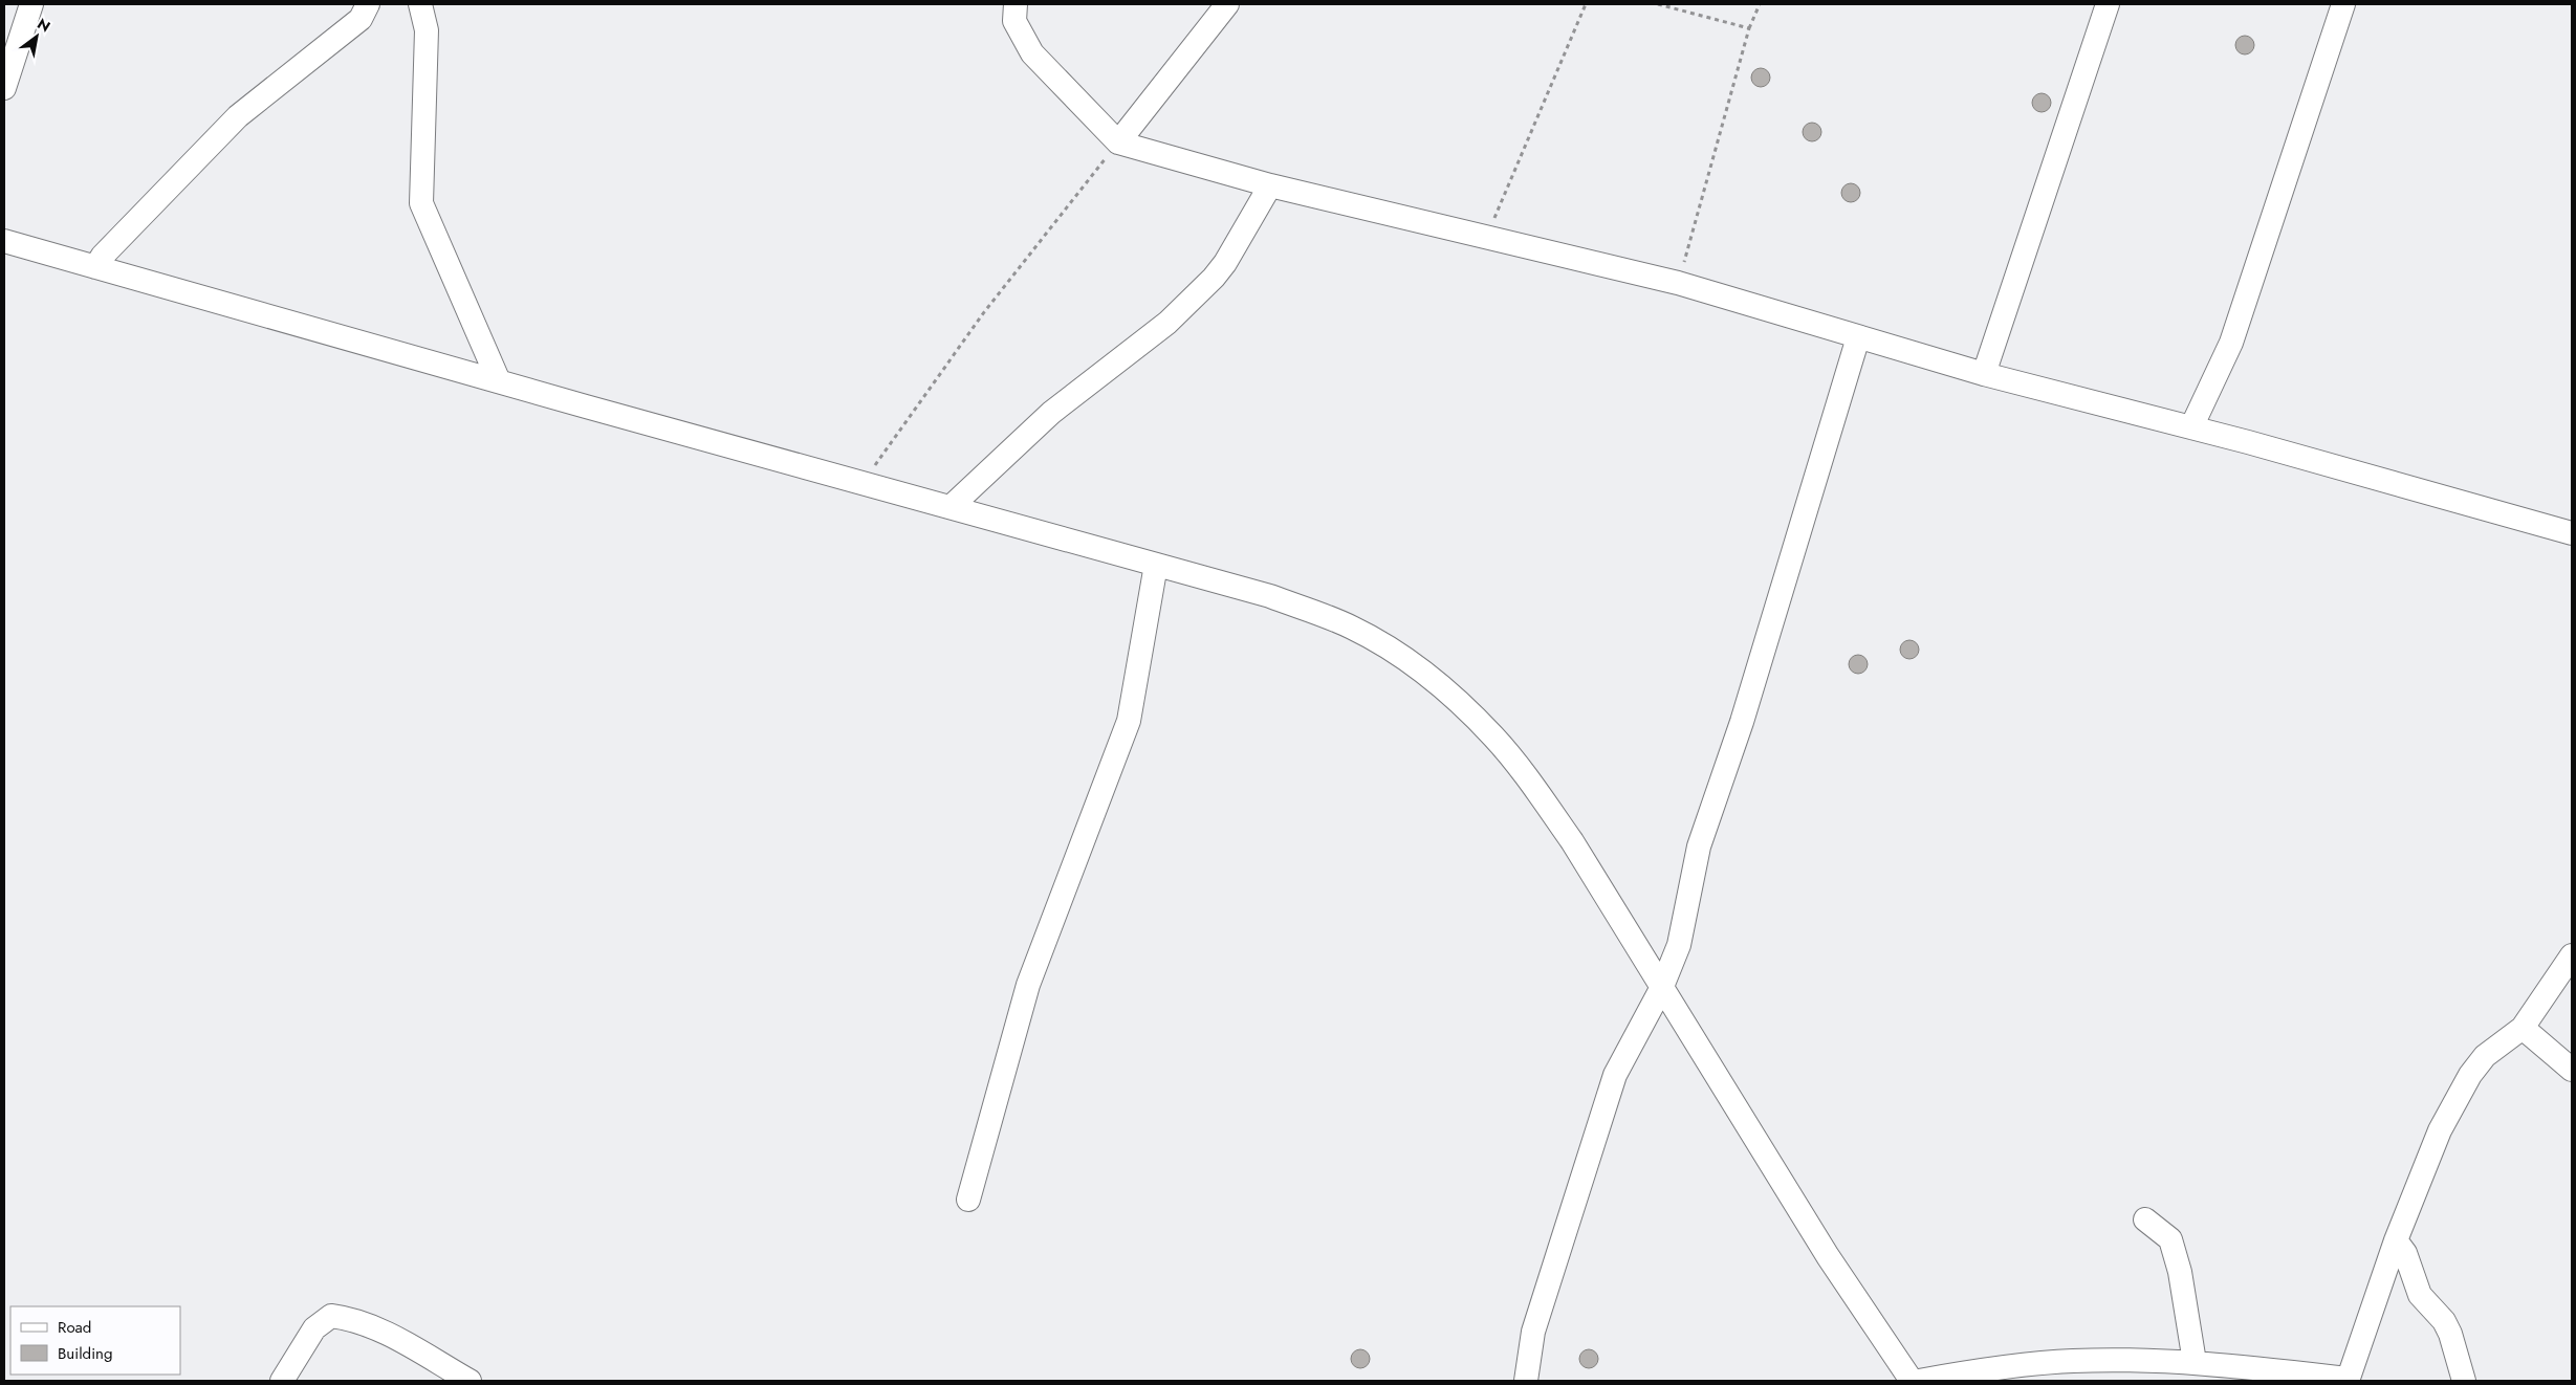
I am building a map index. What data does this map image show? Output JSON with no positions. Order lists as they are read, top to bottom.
{
  "legend": ["Road", "Building"],
  "north": "top right"
}
